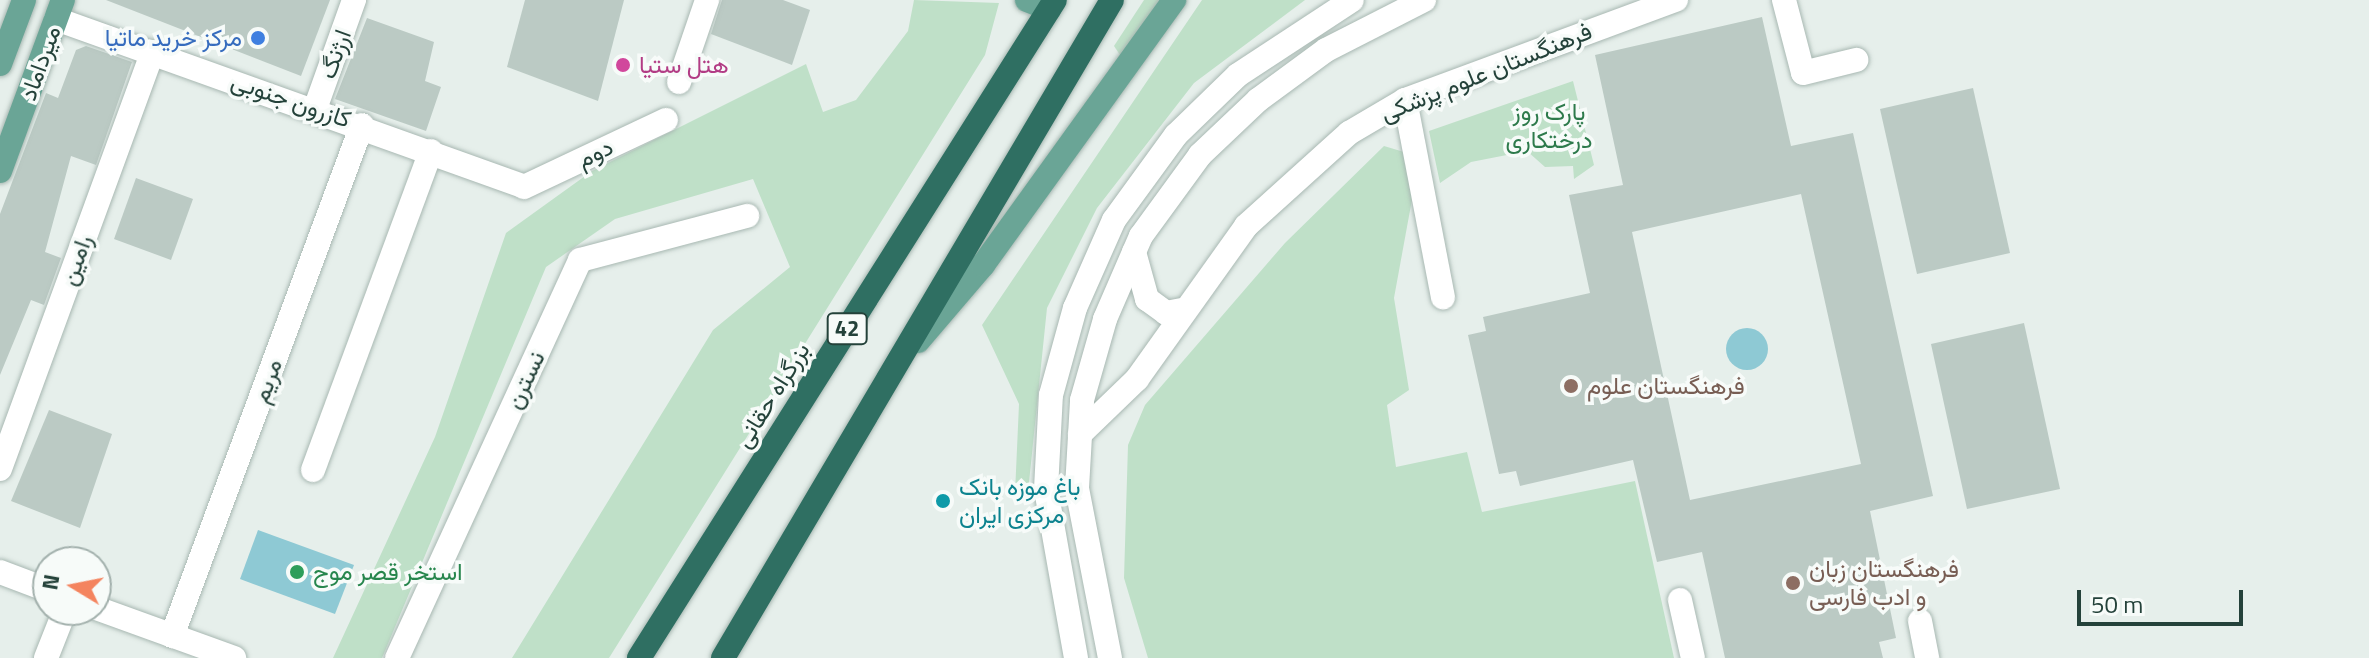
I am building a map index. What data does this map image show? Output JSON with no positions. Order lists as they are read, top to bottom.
{
  "streets": {
    "highway": ["42", "بزرگراه حقانی"],
    "main road": ["میرداماد"],
    "street": [
      "ارژنگ",
      "فرهنگستان علوم پزشکی",
      "کازرون جنوبی",
      "دوم",
      "رامین",
      "نسترن",
      "مریم"
    ]
  },
  "crossings": [
    ["ارژنگ", "کازرون جنوبی"],
    ["میرداماد", "کازرون جنوبی"],
    ["کازرون جنوبی", "دوم"],
    ["کازرون جنوبی", "رامین"],
    ["کازرون جنوبی", "مریم"]
  ],
  "parks": ["پارک روز درختکاری"],
  "places": [
    "مرکز خرید ماتیا",
    "هتل ستیا",
    "فرهنگستان علوم",
    "باغ موزه بانک مرکزی ایران",
    "استخر قصر موج",
    "فرهنگستان زبان و ادب فارسی"
  ],
  "scale_bar": "50 m",
  "north": "left"
}
